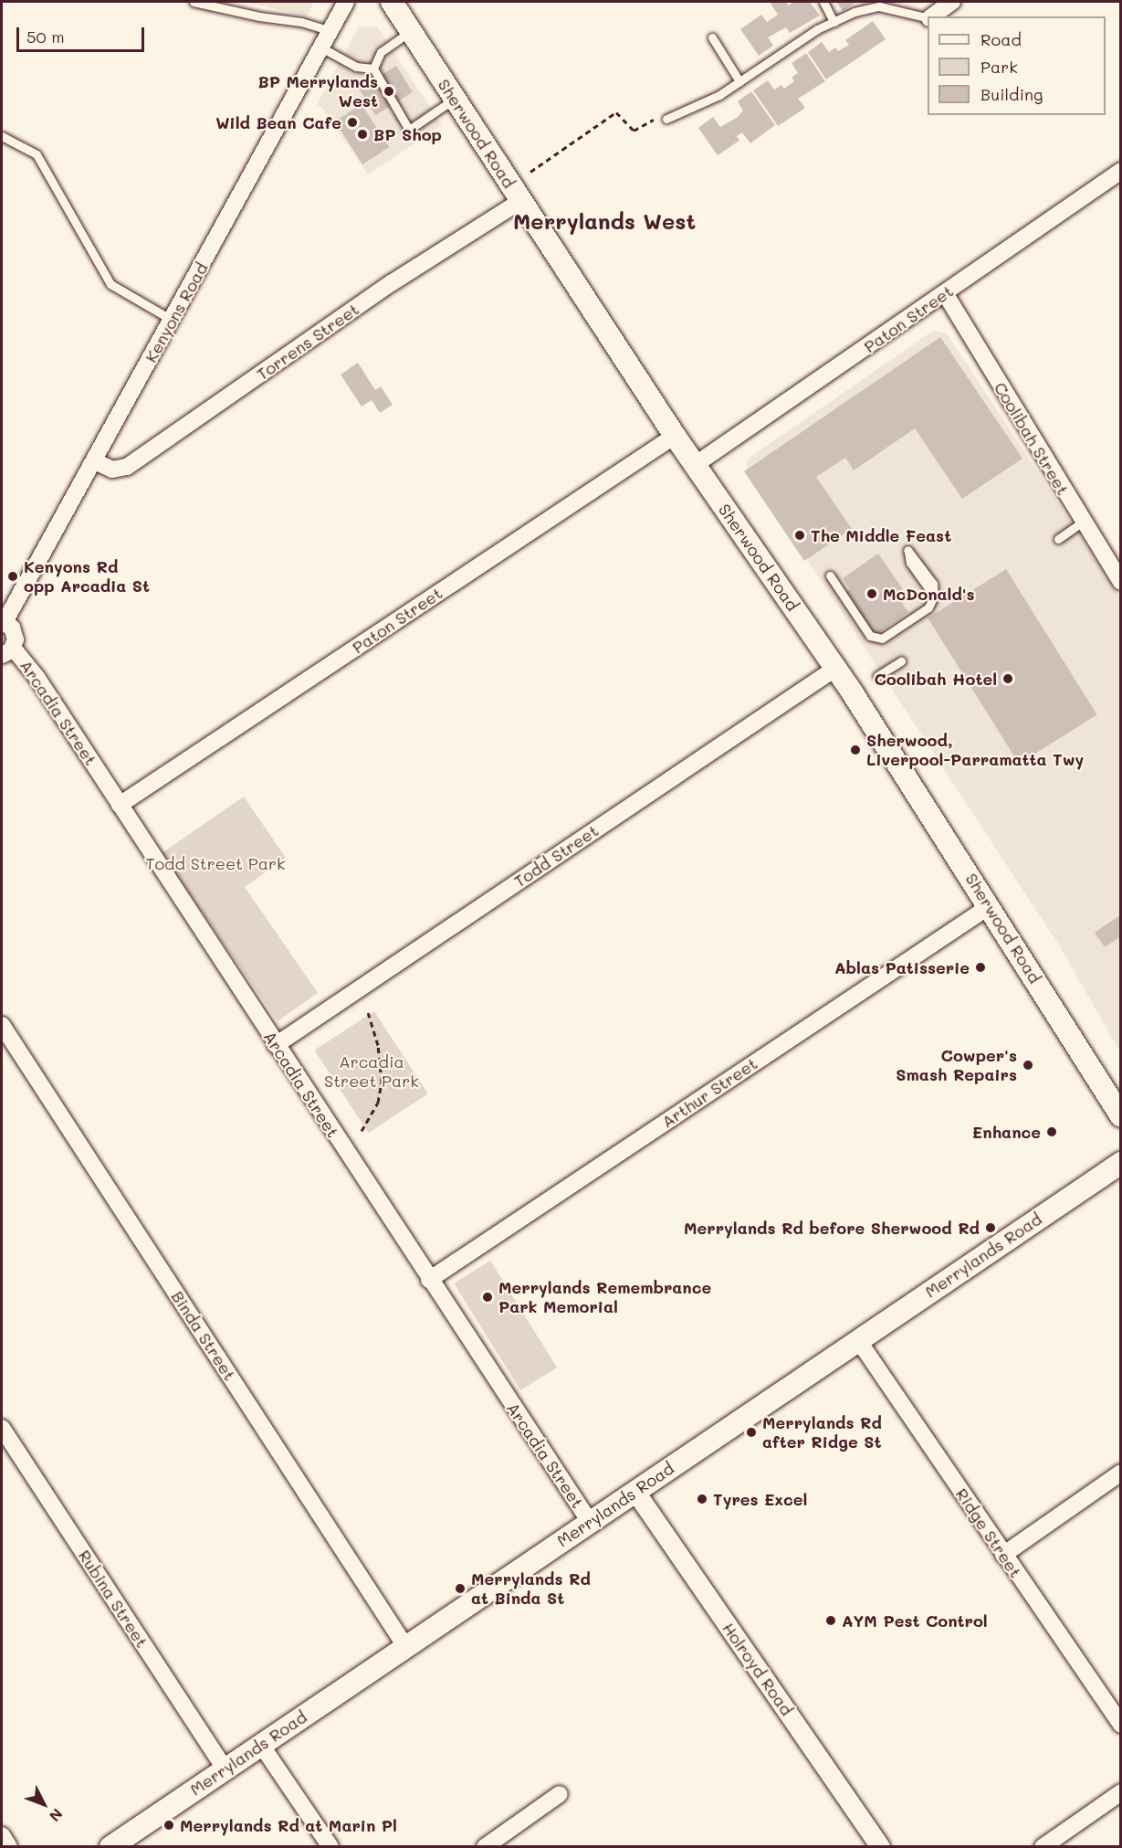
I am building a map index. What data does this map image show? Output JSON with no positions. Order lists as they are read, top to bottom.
{
  "streets": {
    "main road": ["Sherwood Road", "Merrylands Road"],
    "street": [
      "Kenyons Road",
      "Paton Street",
      "Torrens Street",
      "Coolibah Street",
      "Arcadia Street",
      "Todd Street",
      "Arthur Street",
      "Binda Street",
      "Ridge Street",
      "Rubina Street",
      "Holroyd Road"
    ]
  },
  "crossings": [
    ["Sherwood Road", "Paton Street"],
    ["Sherwood Road", "Torrens Street"],
    ["Sherwood Road", "Todd Street"],
    ["Sherwood Road", "Arthur Street"],
    ["Kenyons Road", "Torrens Street"],
    ["Kenyons Road", "Arcadia Street"],
    ["Paton Street", "Coolibah Street"],
    ["Paton Street", "Arcadia Street"],
    ["Arcadia Street", "Todd Street"],
    ["Arcadia Street", "Arthur Street"],
    ["Arcadia Street", "Merrylands Road"],
    ["Merrylands Road", "Binda Street"],
    ["Merrylands Road", "Ridge Street"],
    ["Merrylands Road", "Rubina Street"],
    ["Merrylands Road", "Holroyd Road"]
  ],
  "districts": ["Merrylands West"],
  "parks": ["Todd Street Park", "Arcadia Street Park"],
  "places": [
    "BP Merrylands West",
    "Wild Bean Cafe",
    "BP Shop",
    "The Middle Feast",
    "Kenyons Rd opp Arcadia St",
    "McDonald's",
    "Coolibah Hotel",
    "Sherwood, Liverpool-Parramatta Twy",
    "Ablas Patisserie",
    "Cowper's Smash Repairs",
    "Enhance",
    "Merrylands Rd before Sherwood Rd",
    "Merrylands Remembrance Park Memorial",
    "Merrylands Rd after Ridge St",
    "Tyres Excel",
    "Merrylands Rd at Binda St",
    "AYM Pest Control",
    "Merrylands Rd at Marin Pl"
  ],
  "legend": ["Road", "Park", "Building"],
  "scale_bar": "50 m",
  "north": "bottom right"
}
